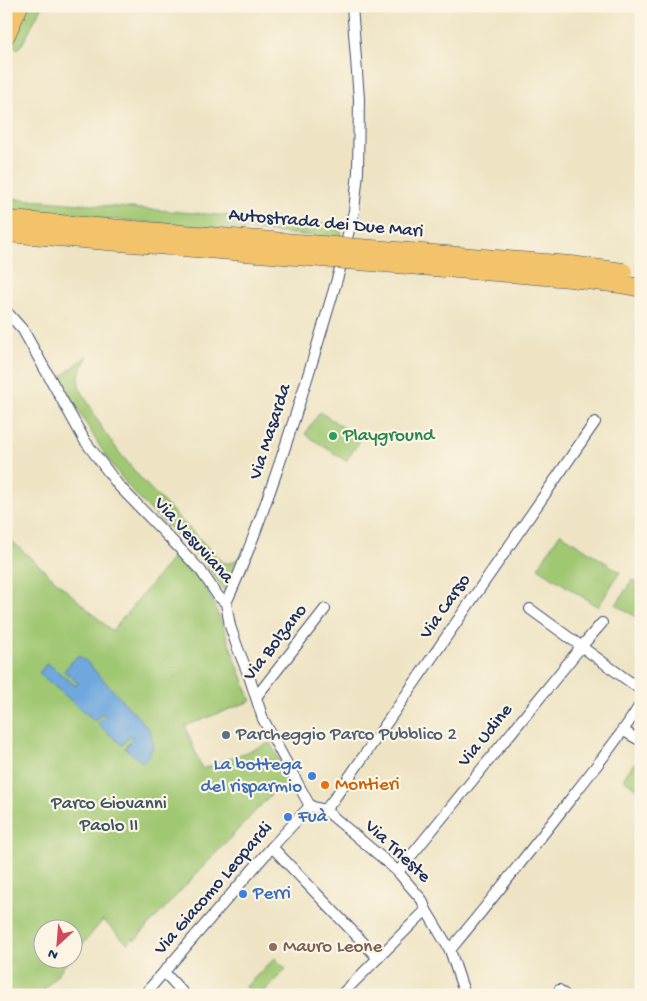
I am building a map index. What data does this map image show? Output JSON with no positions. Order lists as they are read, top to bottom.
{
  "streets": {
    "highway": ["Autostrada dei Due Mari"],
    "street": [
      "Via Masarda",
      "Via Vesuviana",
      "Via Carso",
      "Via Bolzano",
      "Via Udine",
      "Via Trieste",
      "Via Giacomo Leopardi"
    ]
  },
  "crossings": [
    ["Via Masarda", "Via Vesuviana"],
    ["Via Vesuviana", "Via Bolzano"],
    ["Via Vesuviana", "Via Trieste"],
    ["Via Vesuviana", "Via Giacomo Leopardi"],
    ["Via Carso", "Via Trieste"],
    ["Via Udine", "Via Trieste"],
    ["Via Trieste", "Via Giacomo Leopardi"]
  ],
  "parks": ["Parco Giovanni Paolo II"],
  "places": [
    "Playground",
    "Parcheggio Parco Pubblico 2",
    "La bottega del risparmio",
    "Montieri",
    "Fuà",
    "Perri",
    "Mauro Leone"
  ],
  "north": "bottom left"
}
